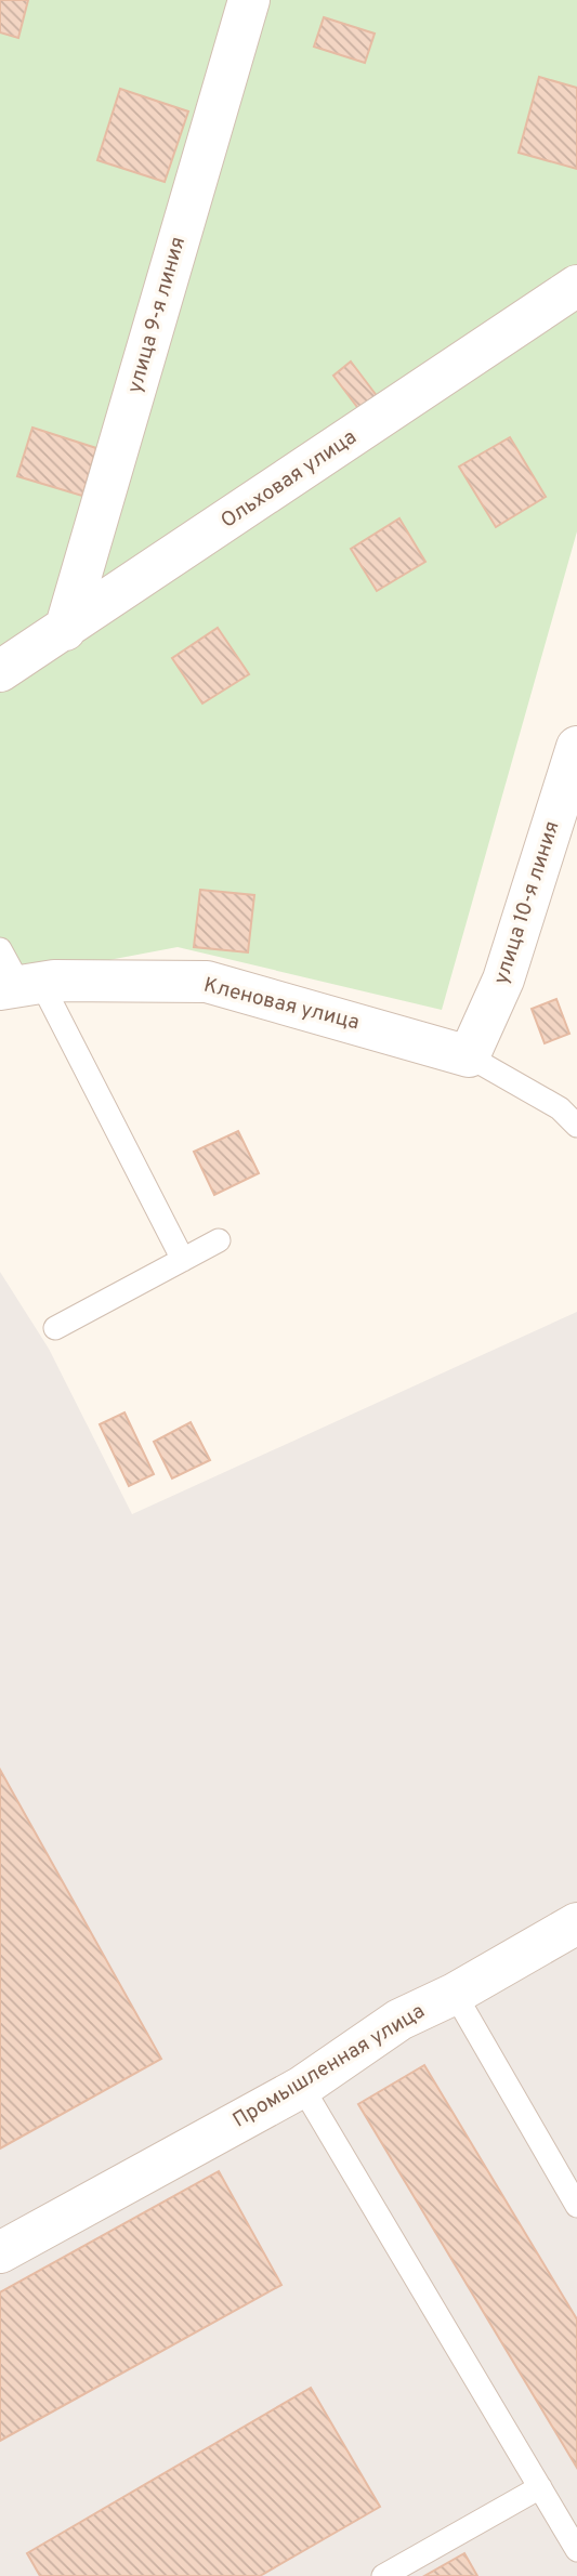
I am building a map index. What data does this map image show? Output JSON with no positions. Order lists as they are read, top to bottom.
{
  "streets": {
    "street": [
      "улица 9-я линия",
      "Ольховая улица",
      "улица 10-я линия",
      "Кленовая улица",
      "Промышленная улица"
    ]
  },
  "crossings": [
    ["улица 9-я линия", "Ольховая улица"],
    ["улица 10-я линия", "Кленовая улица"]
  ]
}
